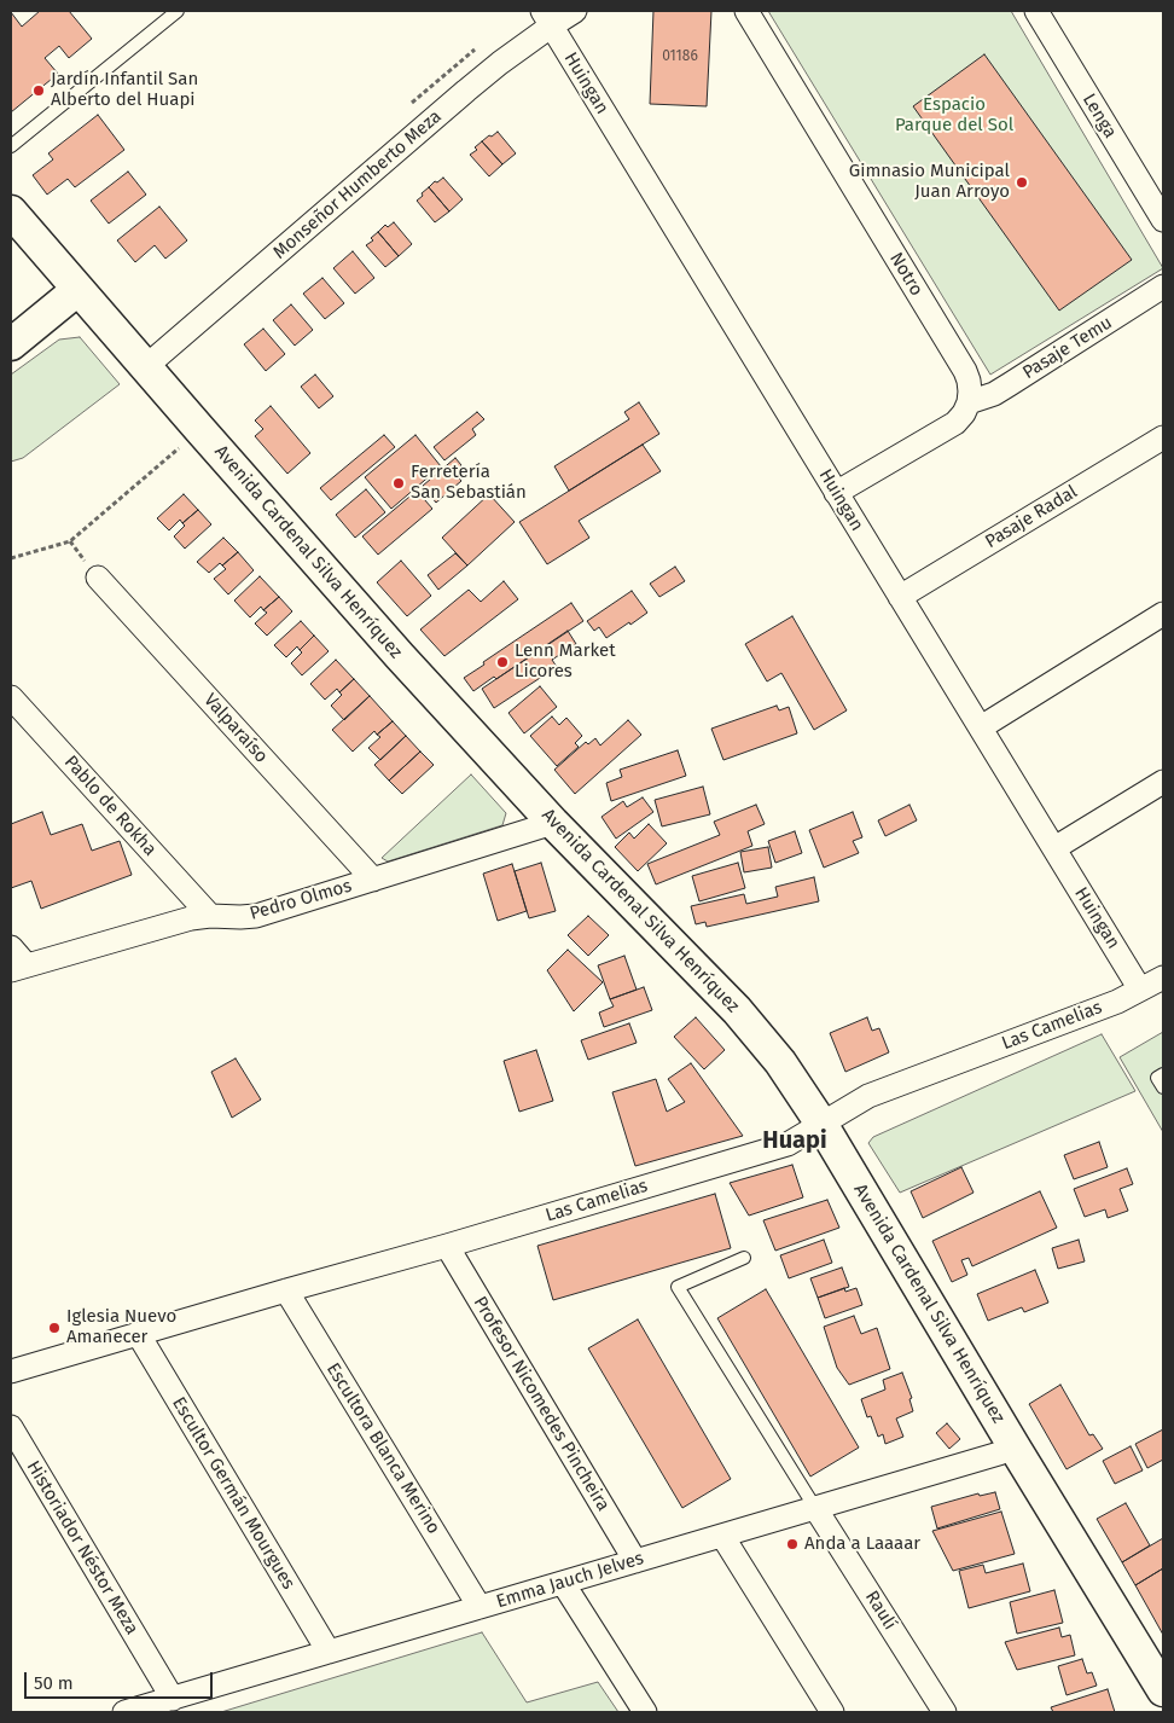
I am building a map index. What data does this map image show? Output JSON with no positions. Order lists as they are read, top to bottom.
{
  "streets": {
    "street": [
      "Huingan",
      "Lenga",
      "Monseñor Humberto Meza",
      "Notro",
      "Pasaje Temu",
      "Pasaje Radal",
      "Avenida Cardenal Silva Henríquez",
      "Valparaíso",
      "Pablo de Rokha",
      "Pedro Olmos",
      "Las Camelias",
      "Profesor Nicomedes Pincheira",
      "Escultora Blanca Merino",
      "Escultor Germán Mourgues",
      "Historiador Néstor Meza",
      "Emma Jauch Jelves",
      "Raulí"
    ]
  },
  "crossings": [
    ["Huingan", "Monseñor Humberto Meza"],
    ["Huingan", "Pasaje Radal"],
    ["Huingan", "Las Camelias"],
    ["Monseñor Humberto Meza", "Avenida Cardenal Silva Henríquez"],
    ["Notro", "Pasaje Temu"],
    ["Avenida Cardenal Silva Henríquez", "Pedro Olmos"],
    ["Avenida Cardenal Silva Henríquez", "Las Camelias"],
    ["Avenida Cardenal Silva Henríquez", "Emma Jauch Jelves"],
    ["Valparaíso", "Pedro Olmos"],
    ["Pablo de Rokha", "Pedro Olmos"],
    ["Las Camelias", "Profesor Nicomedes Pincheira"],
    ["Las Camelias", "Escultora Blanca Merino"],
    ["Las Camelias", "Escultor Germán Mourgues"],
    ["Profesor Nicomedes Pincheira", "Emma Jauch Jelves"],
    ["Escultora Blanca Merino", "Emma Jauch Jelves"],
    ["Escultor Germán Mourgues", "Emma Jauch Jelves"],
    ["Historiador Néstor Meza", "Emma Jauch Jelves"],
    ["Emma Jauch Jelves", "Raulí"]
  ],
  "districts": ["Huapi"],
  "parks": ["Espacio Parque del Sol"],
  "places": [
    "Jardín Infantil San Alberto del Huapi",
    "Gimnasio Municipal Juan Arroyo",
    "Ferretería San Sebastián",
    "Lenn Market Licores",
    "Iglesia Nuevo Amanecer",
    "Anda a Laaaar"
  ],
  "house_numbers": ["01186"],
  "scale_bar": "50 m"
}
